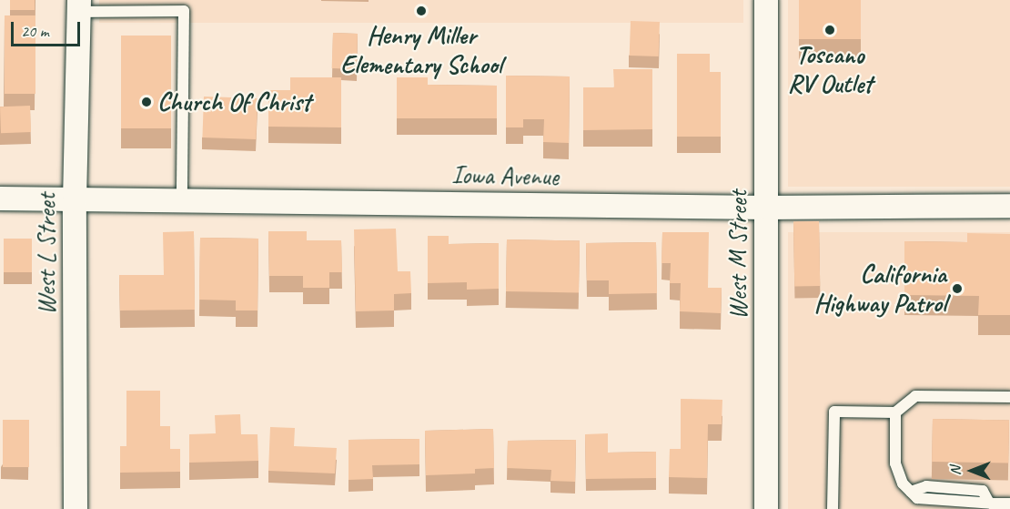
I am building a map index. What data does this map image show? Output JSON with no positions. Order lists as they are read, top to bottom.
{
  "streets": {
    "street": ["Iowa Avenue", "West L Street", "West M Street"]
  },
  "crossings": [
    ["Iowa Avenue", "West L Street"],
    ["Iowa Avenue", "West M Street"]
  ],
  "places": [
    "Henry Miller Elementary School",
    "Toscano RV Outlet",
    "Church Of Christ",
    "California Highway Patrol"
  ],
  "scale_bar": "20 m",
  "north": "left"
}
